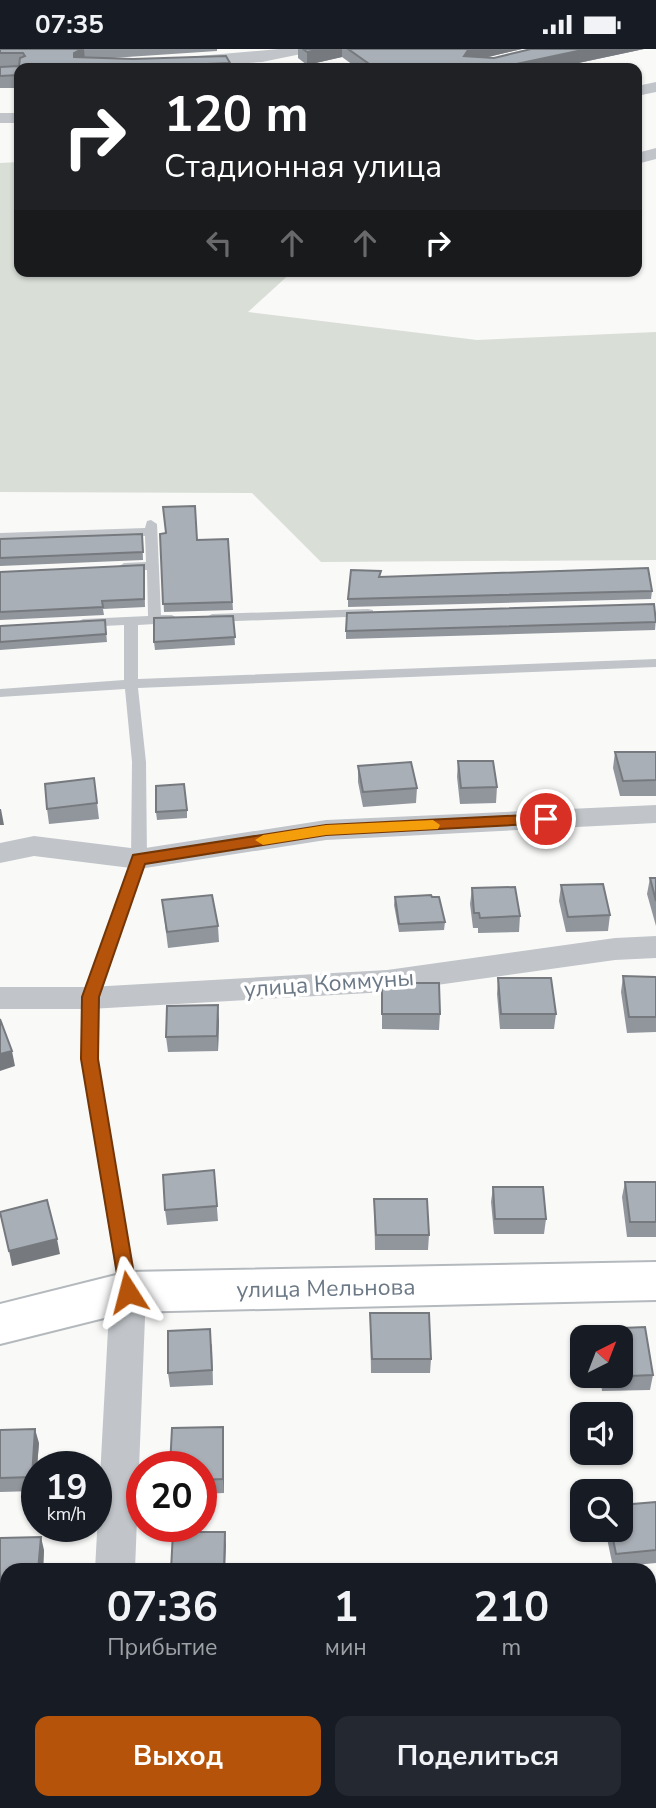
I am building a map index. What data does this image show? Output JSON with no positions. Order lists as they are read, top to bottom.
{
  "streets": {
    "main road": ["улица Мельнова"],
    "street": ["улица Коммуны"]
  },
  "north": "top right",
  "page": {
    "status": "07:35",
    "turn": ["120 m", "Стадионная улица"],
    "speed": "19 km/h",
    "limit": "20",
    "eta": [
      "07:36",
      "Прибытие",
      "1",
      "мин",
      "210",
      "m"
    ],
    "buttons": ["Выход", "Поделиться"]
  }
}
